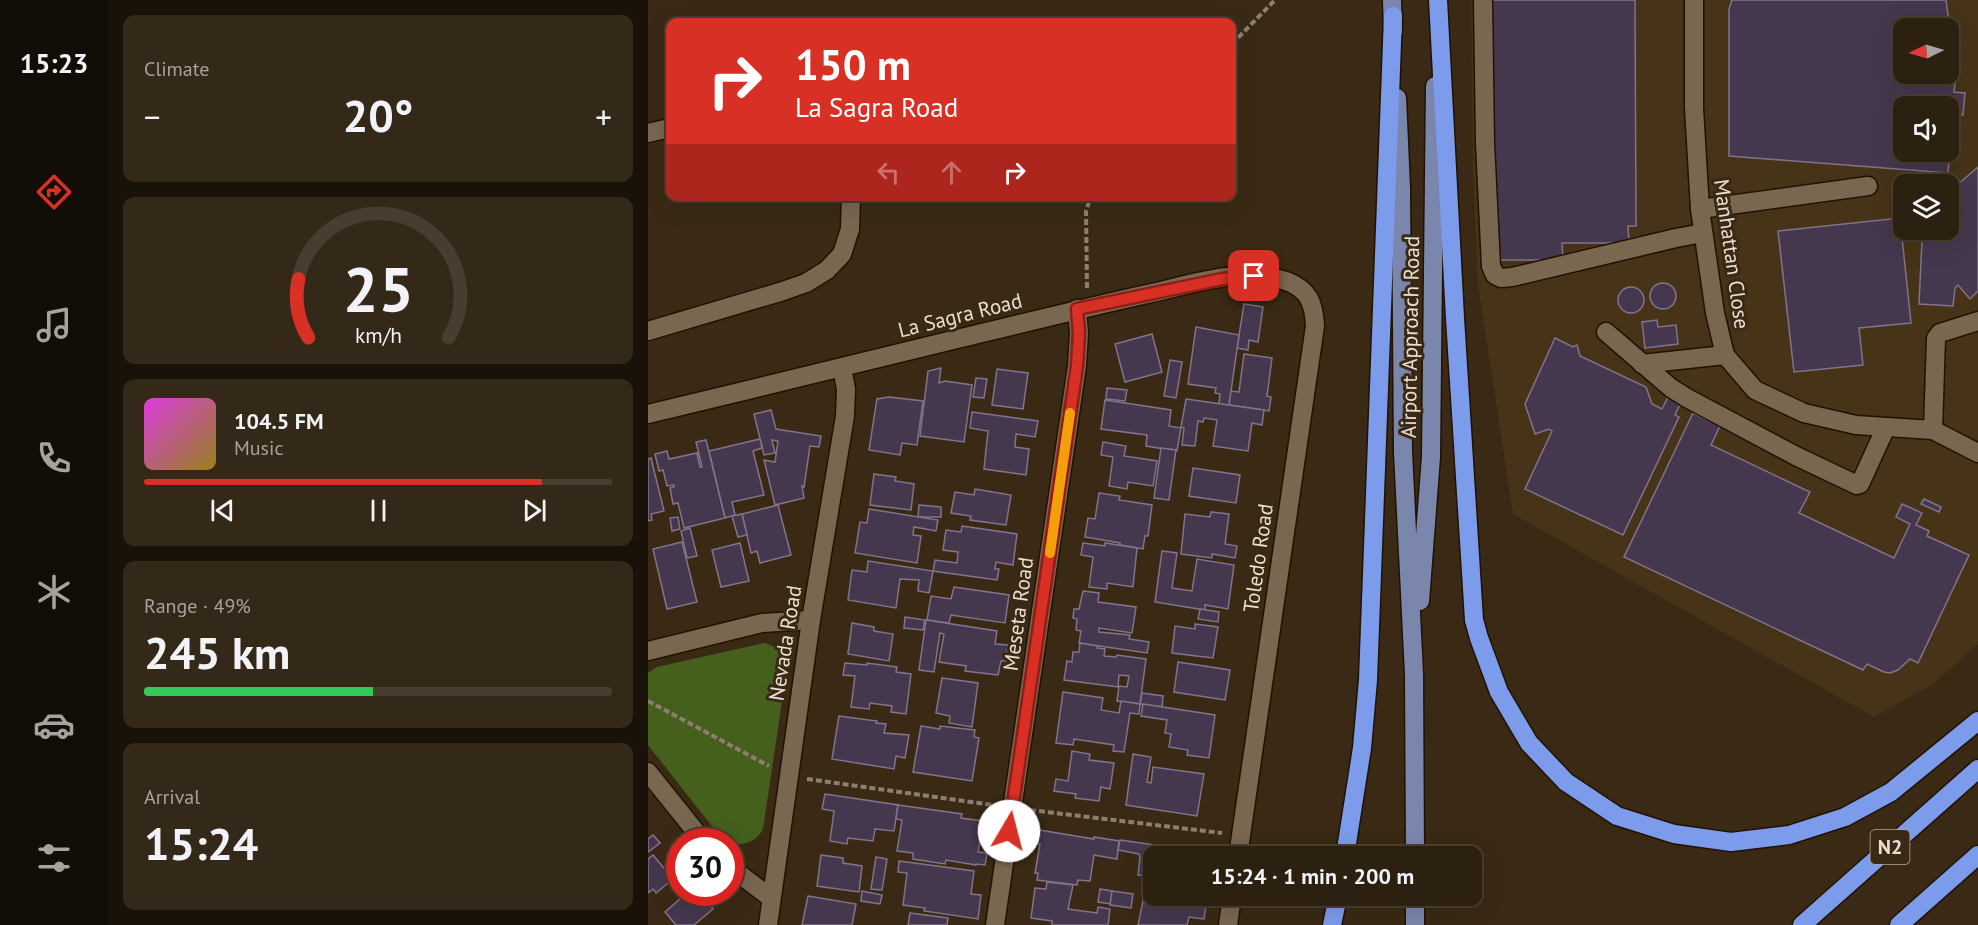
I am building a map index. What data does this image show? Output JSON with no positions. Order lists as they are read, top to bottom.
{
  "streets": {
    "highway": ["N2"],
    "main road": ["Airport Approach Road"],
    "street": [
      "Manhattan Close",
      "La Sagra Road",
      "Toledo Road",
      "Meseta Road",
      "Nevada Road"
    ]
  },
  "crossings": [
    ["La Sagra Road", "Toledo Road"],
    ["La Sagra Road", "Meseta Road"],
    ["La Sagra Road", "Nevada Road"]
  ],
  "north": "left",
  "page": {
    "tabs": "15:23",
    "tile": [
      "Climate",
      ["Range · 49%", "245 km"],
      ["Arrival", "15:24"]
    ],
    "turn": ["150 m", "La Sagra Road"],
    "heat": ["−", "20°", "+"],
    "song": ["104.5 FM", "Music"],
    "limit": "30",
    "trip": "15:24 · 1 min · 200 m",
    "gauge": ["25", "km/h"]
  }
}
